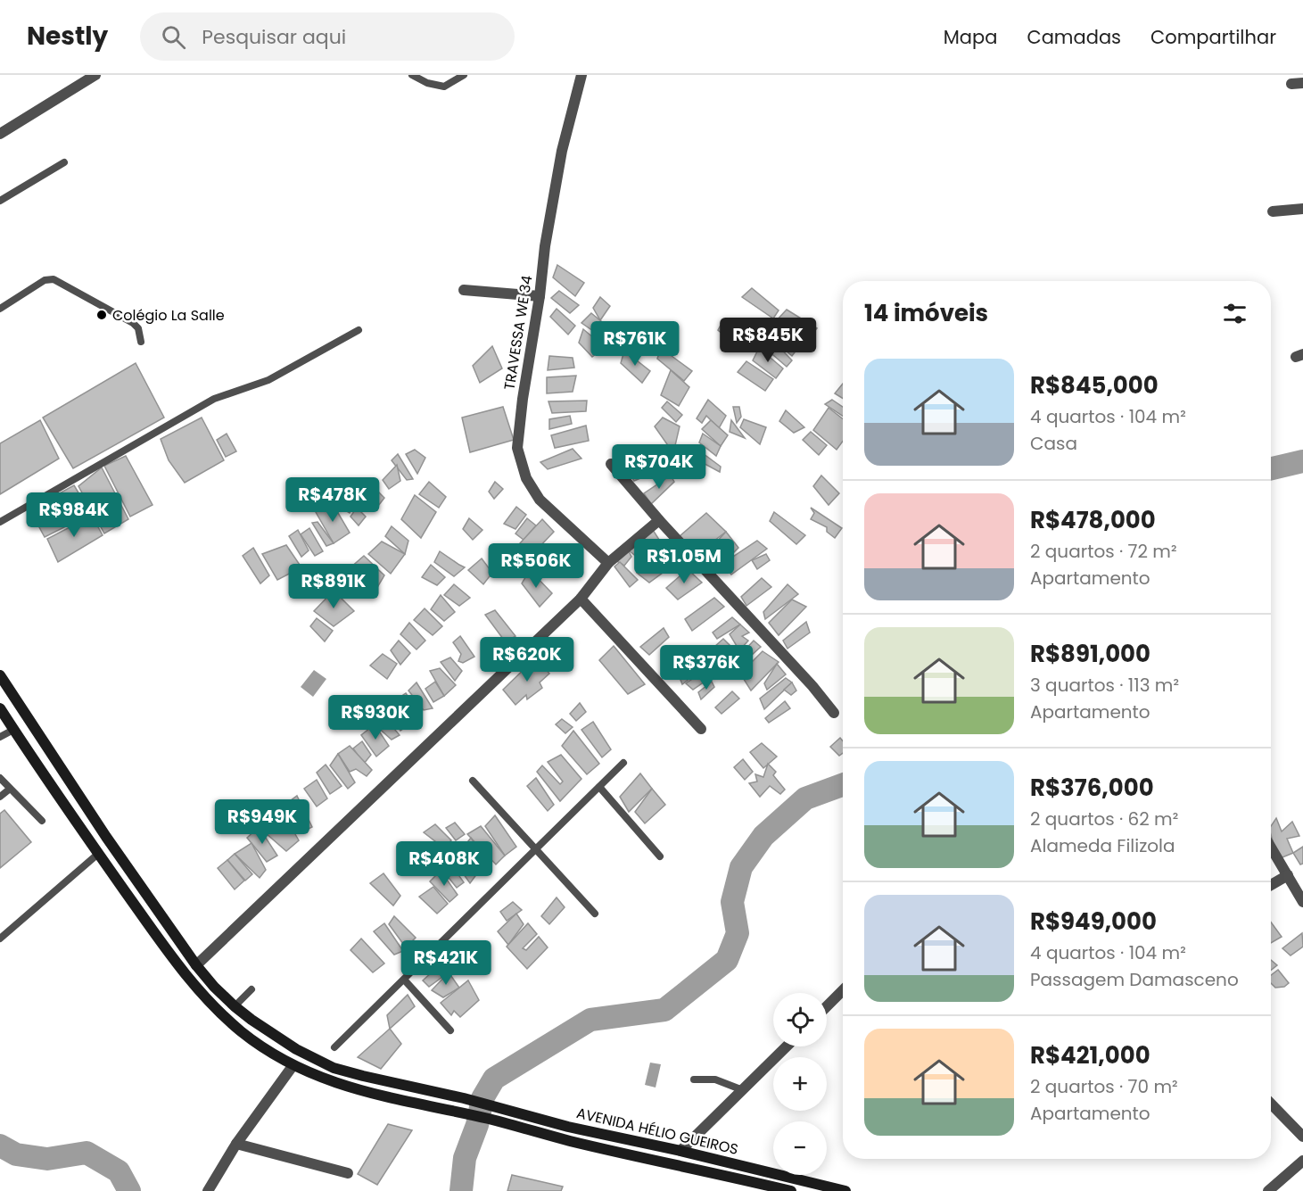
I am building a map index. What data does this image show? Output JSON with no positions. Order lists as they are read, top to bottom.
{
  "streets": {
    "main road": ["AVENIDA HÉLIO GUEIROS"],
    "street": ["TRAVESSA WE 34"]
  },
  "places": ["Colégio La Salle"],
  "page": {
    "header": "Nestly",
    "search": "Pesquisar aqui",
    "nav": ["Mapa", "Camadas", "Compartilhar"],
    "heading": "14 imóveis",
    "price": [
      "R$845K",
      "R$761K",
      "R$704K",
      "R$478K",
      "R$984K",
      "R$1.05M",
      "R$506K",
      "R$891K",
      "R$620K",
      "R$376K",
      "R$930K",
      "R$949K",
      "R$408K",
      "R$421K"
    ],
    "list": [
      {
        "name": "R$845,000",
        "note": "4 quartos · 104 m² · Casa"
      },
      {
        "name": "R$478,000",
        "note": "2 quartos · 72 m² · Apartamento"
      },
      {
        "name": "R$891,000",
        "note": "3 quartos · 113 m² · Apartamento"
      },
      {
        "name": "R$376,000",
        "note": "2 quartos · 62 m² · Alameda Filizola"
      },
      {
        "name": "R$949,000",
        "note": "4 quartos · 104 m² · Passagem Damasceno"
      },
      {
        "name": "R$421,000",
        "note": "2 quartos · 70 m² · Apartamento"
      }
    ],
    "map_buttons": ["+", "−"]
  }
}
